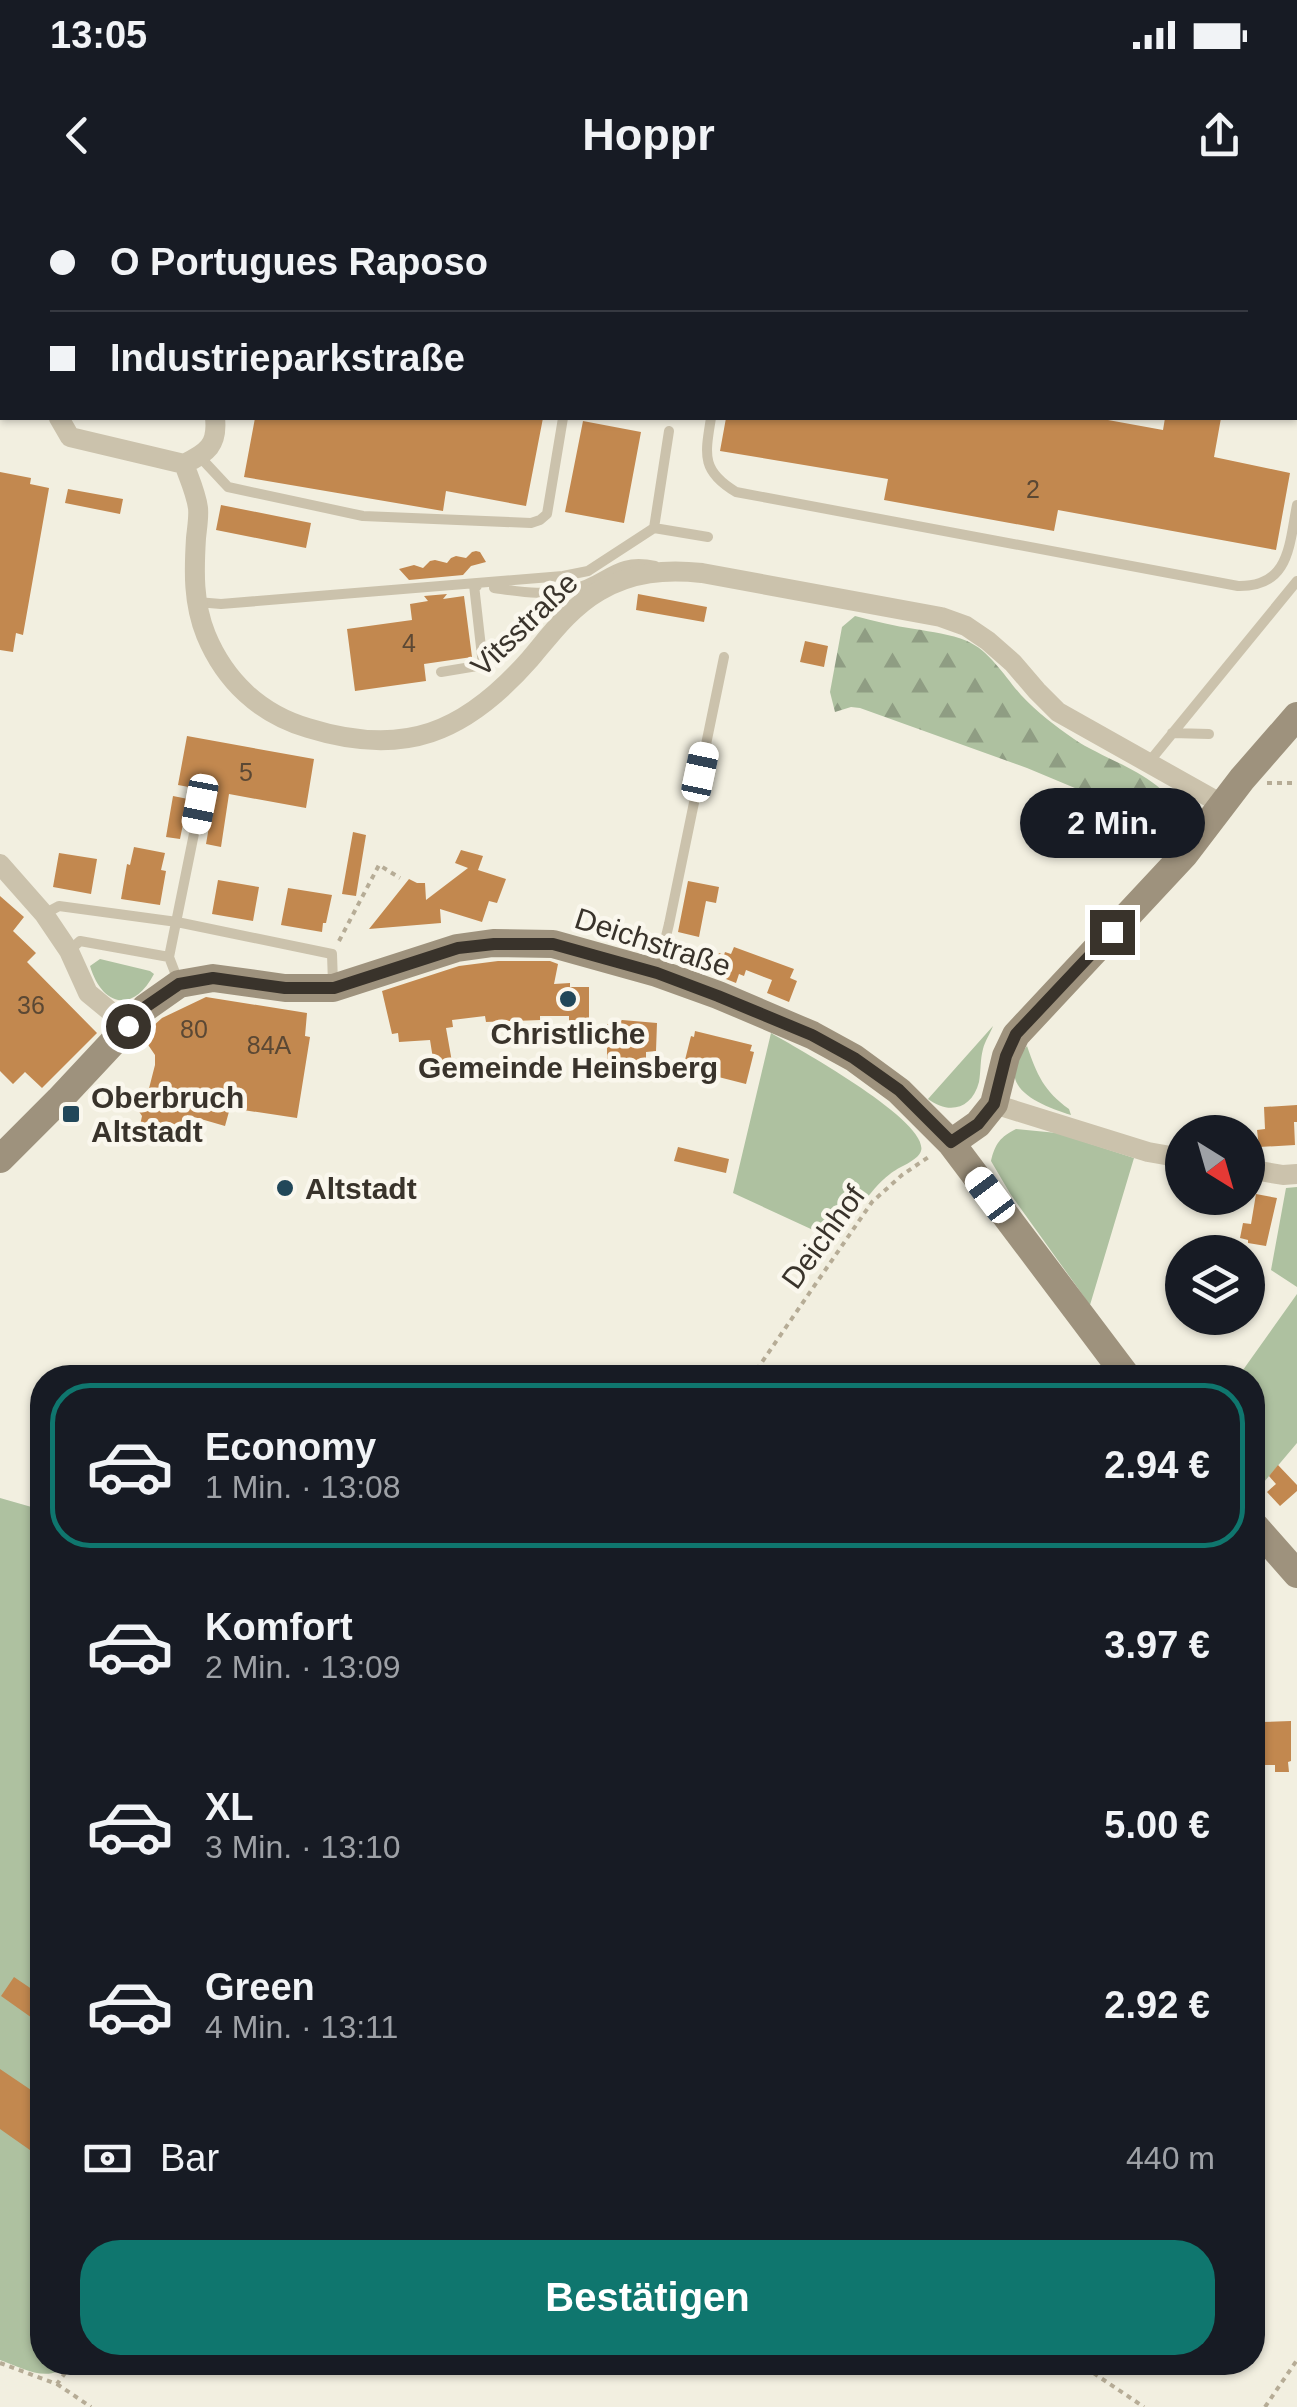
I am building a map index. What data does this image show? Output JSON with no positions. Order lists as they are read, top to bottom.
{
  "streets": {
    "street": ["Vitsstraße", "Deichstraße"],
    "path": ["Deichhof"]
  },
  "crossings": [
    ["Deichstraße", "Deichhof"]
  ],
  "places": {
    "other": ["Christliche Gemeinde Heinsberg", "Altstadt"],
    "transit": ["Oberbruch Altstadt"]
  },
  "house_numbers": [
    "2",
    "4",
    "5",
    "36",
    "80",
    "84A"
  ],
  "north": "bottom right",
  "page": {
    "status": "13:05",
    "header": "Hoppr",
    "banner": ["O Portugues Raposo", "Industrieparkstraße"],
    "bubble": "2 Min.",
    "list": [
      {
        "name": "Economy",
        "note": "1 Min. · 13:08",
        "value": "2.94 €"
      },
      {
        "name": "Komfort",
        "note": "2 Min. · 13:09",
        "value": "3.97 €"
      },
      {
        "name": "XL",
        "note": "3 Min. · 13:10",
        "value": "5.00 €"
      },
      {
        "name": "Green",
        "note": "4 Min. · 13:11",
        "value": "2.92 €"
      }
    ],
    "pay": ["Bar", "440 m"],
    "buttons": "Bestätigen"
  }
}
